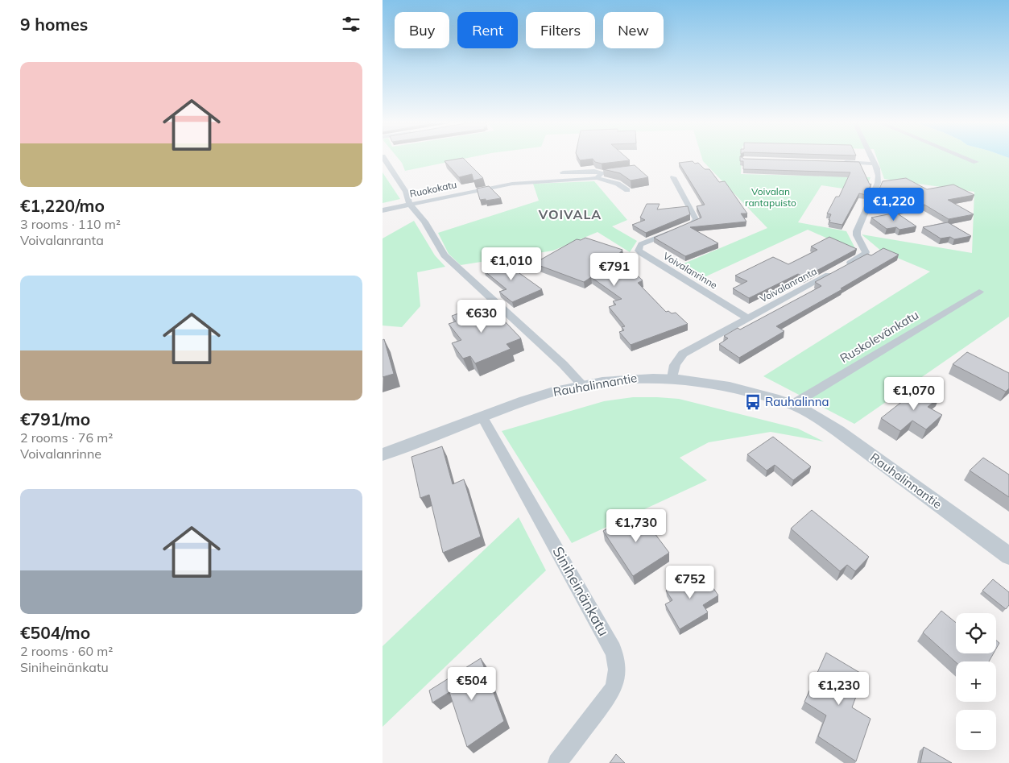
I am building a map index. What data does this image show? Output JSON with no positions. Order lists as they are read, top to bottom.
{
  "streets": {
    "street": [
      "Ruokokatu",
      "Voivalanrinne",
      "Voivalanranta",
      "Ruskolevänkatu",
      "Rauhalinnantie",
      "Siniheinänkatu"
    ]
  },
  "crossings": [
    ["Voivalanrinne", "Voivalanranta"],
    ["Voivalanranta", "Rauhalinnantie"],
    ["Ruskolevänkatu", "Rauhalinnantie"],
    ["Rauhalinnantie", "Siniheinänkatu"]
  ],
  "districts": ["VOIVALA"],
  "parks": ["Voivalan rantapuisto"],
  "places": {
    "bus stop": ["Rauhalinna"]
  },
  "page": {
    "heading": "9 homes",
    "chip": [
      "Buy",
      "Rent",
      "Filters",
      "New"
    ],
    "list": [
      {
        "name": "€1,220/mo",
        "note": "3 rooms · 110 m² · Voivalanranta"
      },
      {
        "name": "€791/mo",
        "note": "2 rooms · 76 m² · Voivalanrinne"
      },
      {
        "name": "€504/mo",
        "note": "2 rooms · 60 m² · Siniheinänkatu"
      }
    ],
    "price": [
      "€1,220",
      "€1,010",
      "€791",
      "€630",
      "€1,070",
      "€1,730",
      "€752",
      "€504",
      "€1,230"
    ],
    "map_buttons": ["+", "−"]
  }
}
